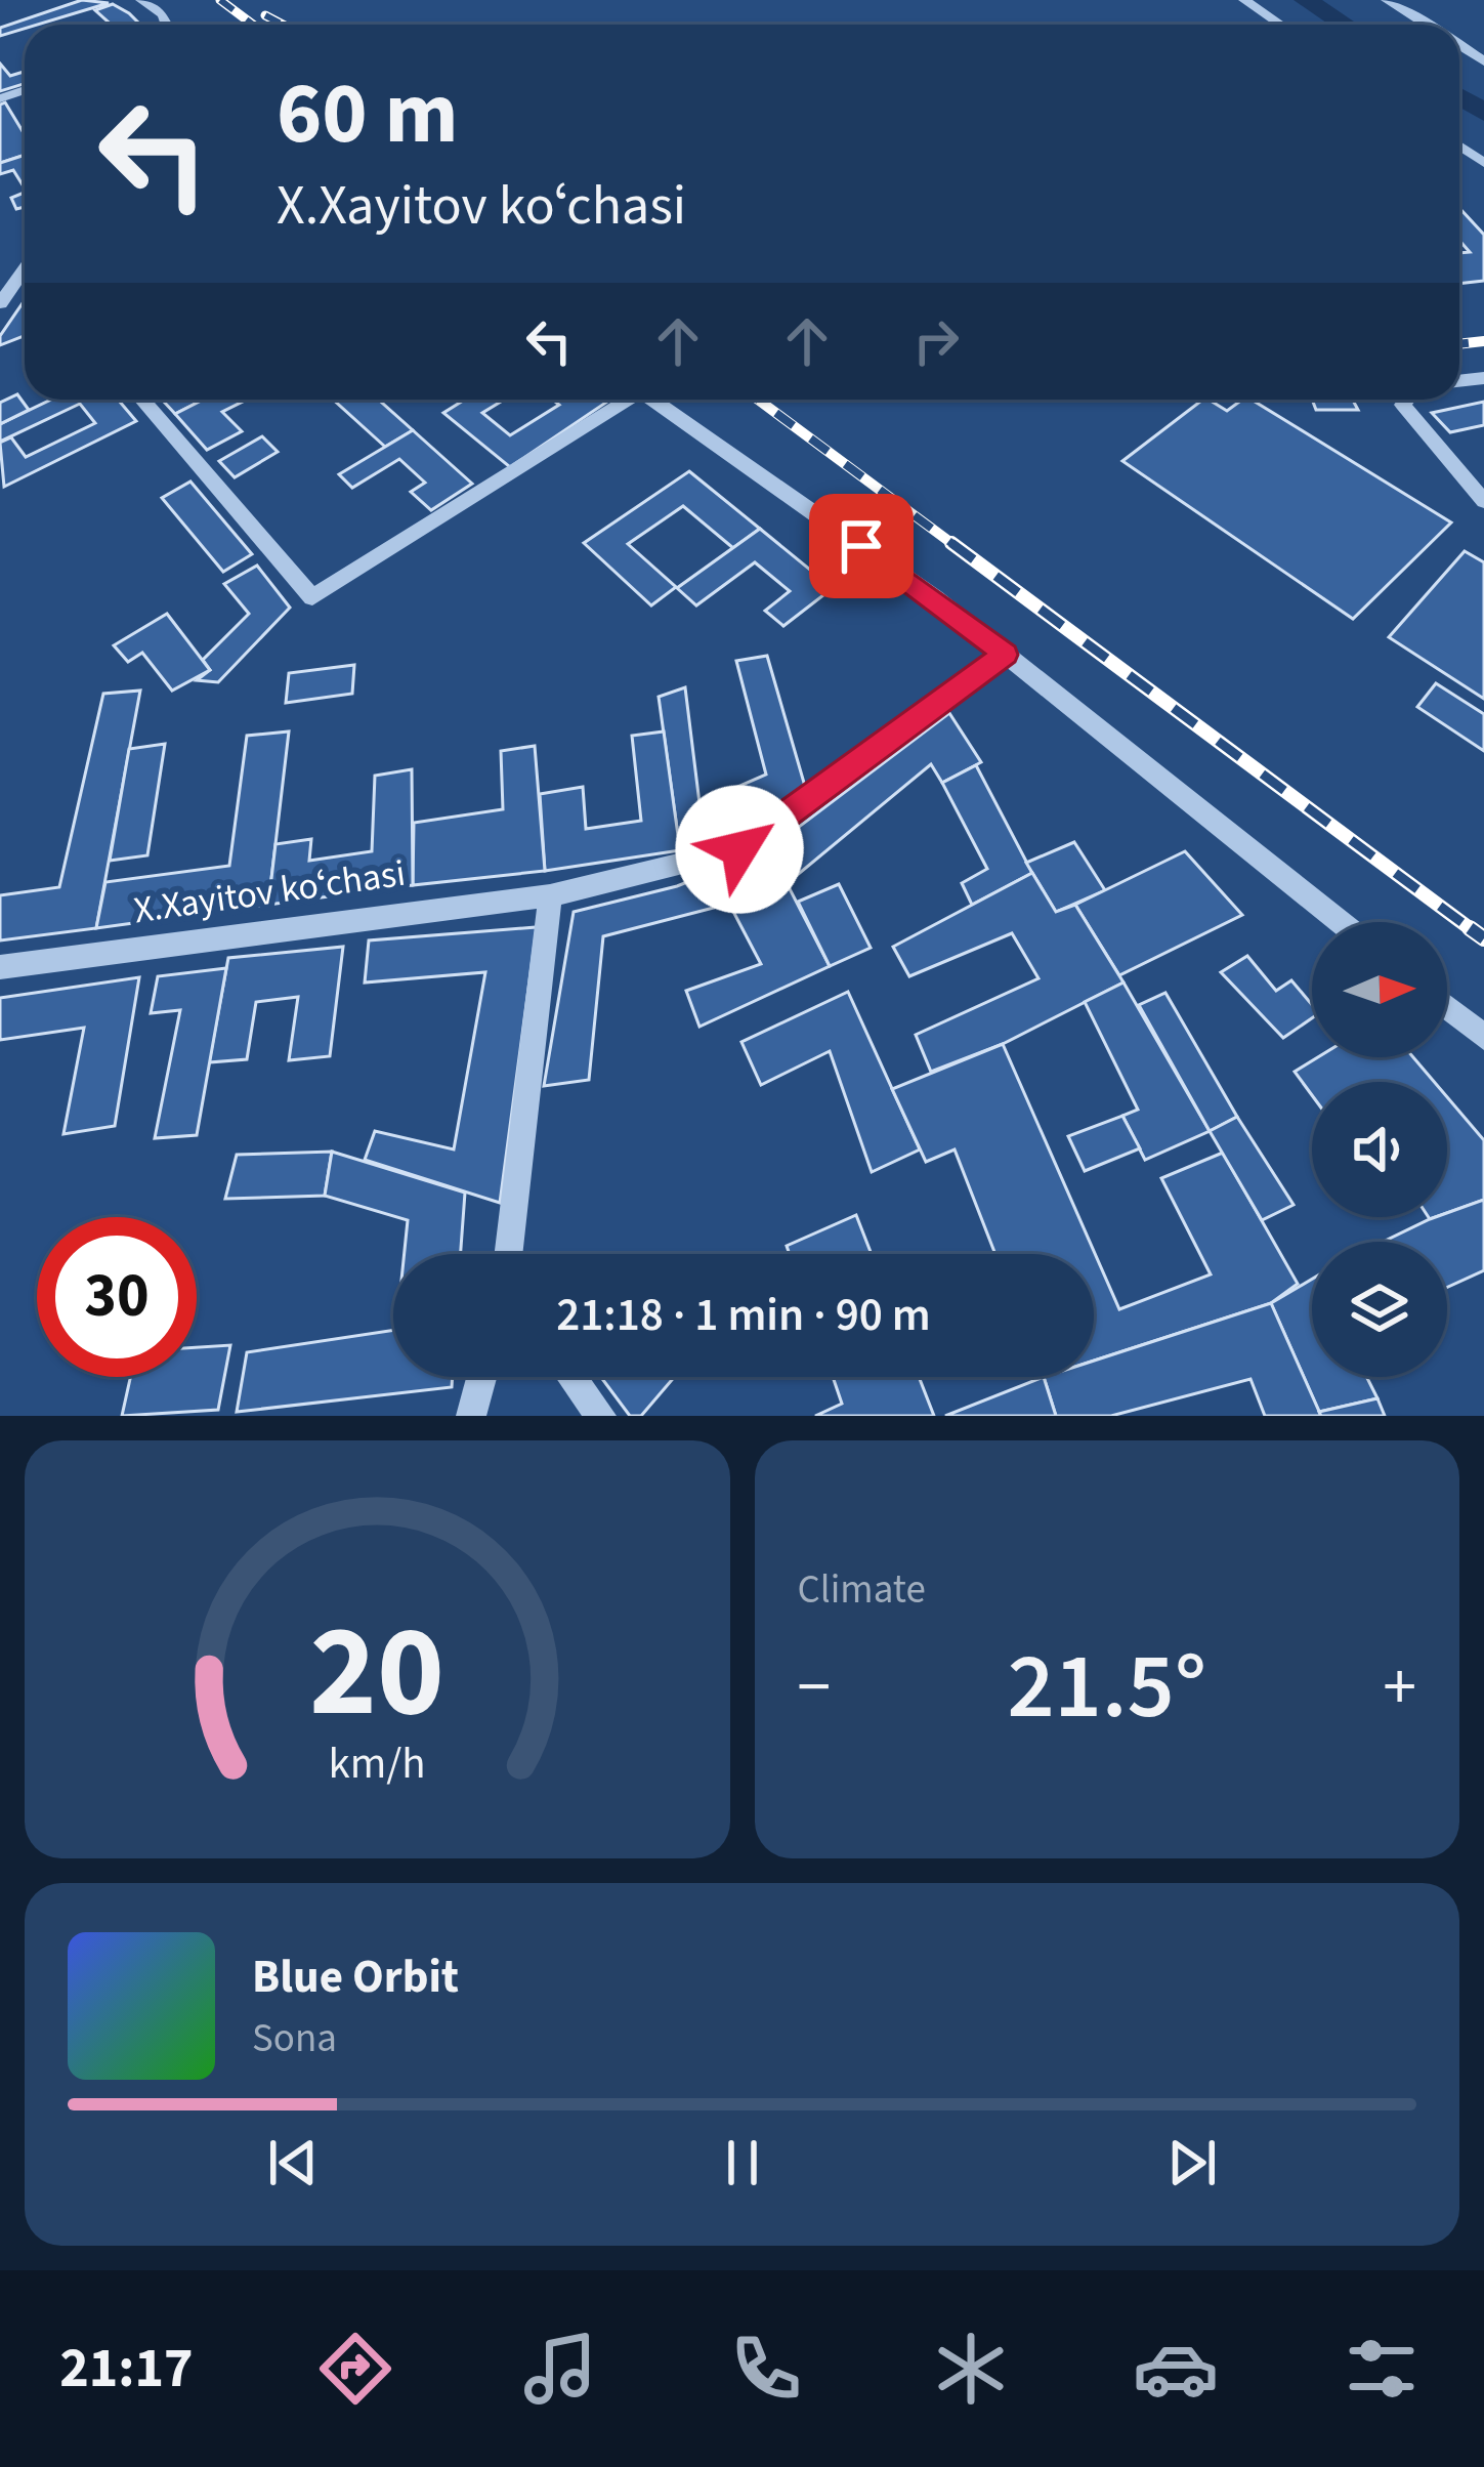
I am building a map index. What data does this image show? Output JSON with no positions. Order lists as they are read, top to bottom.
{
  "streets": {
    "street": ["X.Xayitov koʻchasi"]
  },
  "north": "right",
  "page": {
    "turn": ["60 m", "X.Xayitov koʻchasi"],
    "limit": "30",
    "trip": "21:18 · 1 min · 90 m",
    "tile": "Climate",
    "heat": ["−", "21.5°", "+"],
    "song": ["Blue Orbit", "Sona"],
    "tabs": "21:17",
    "gauge": ["20", "km/h"]
  }
}
